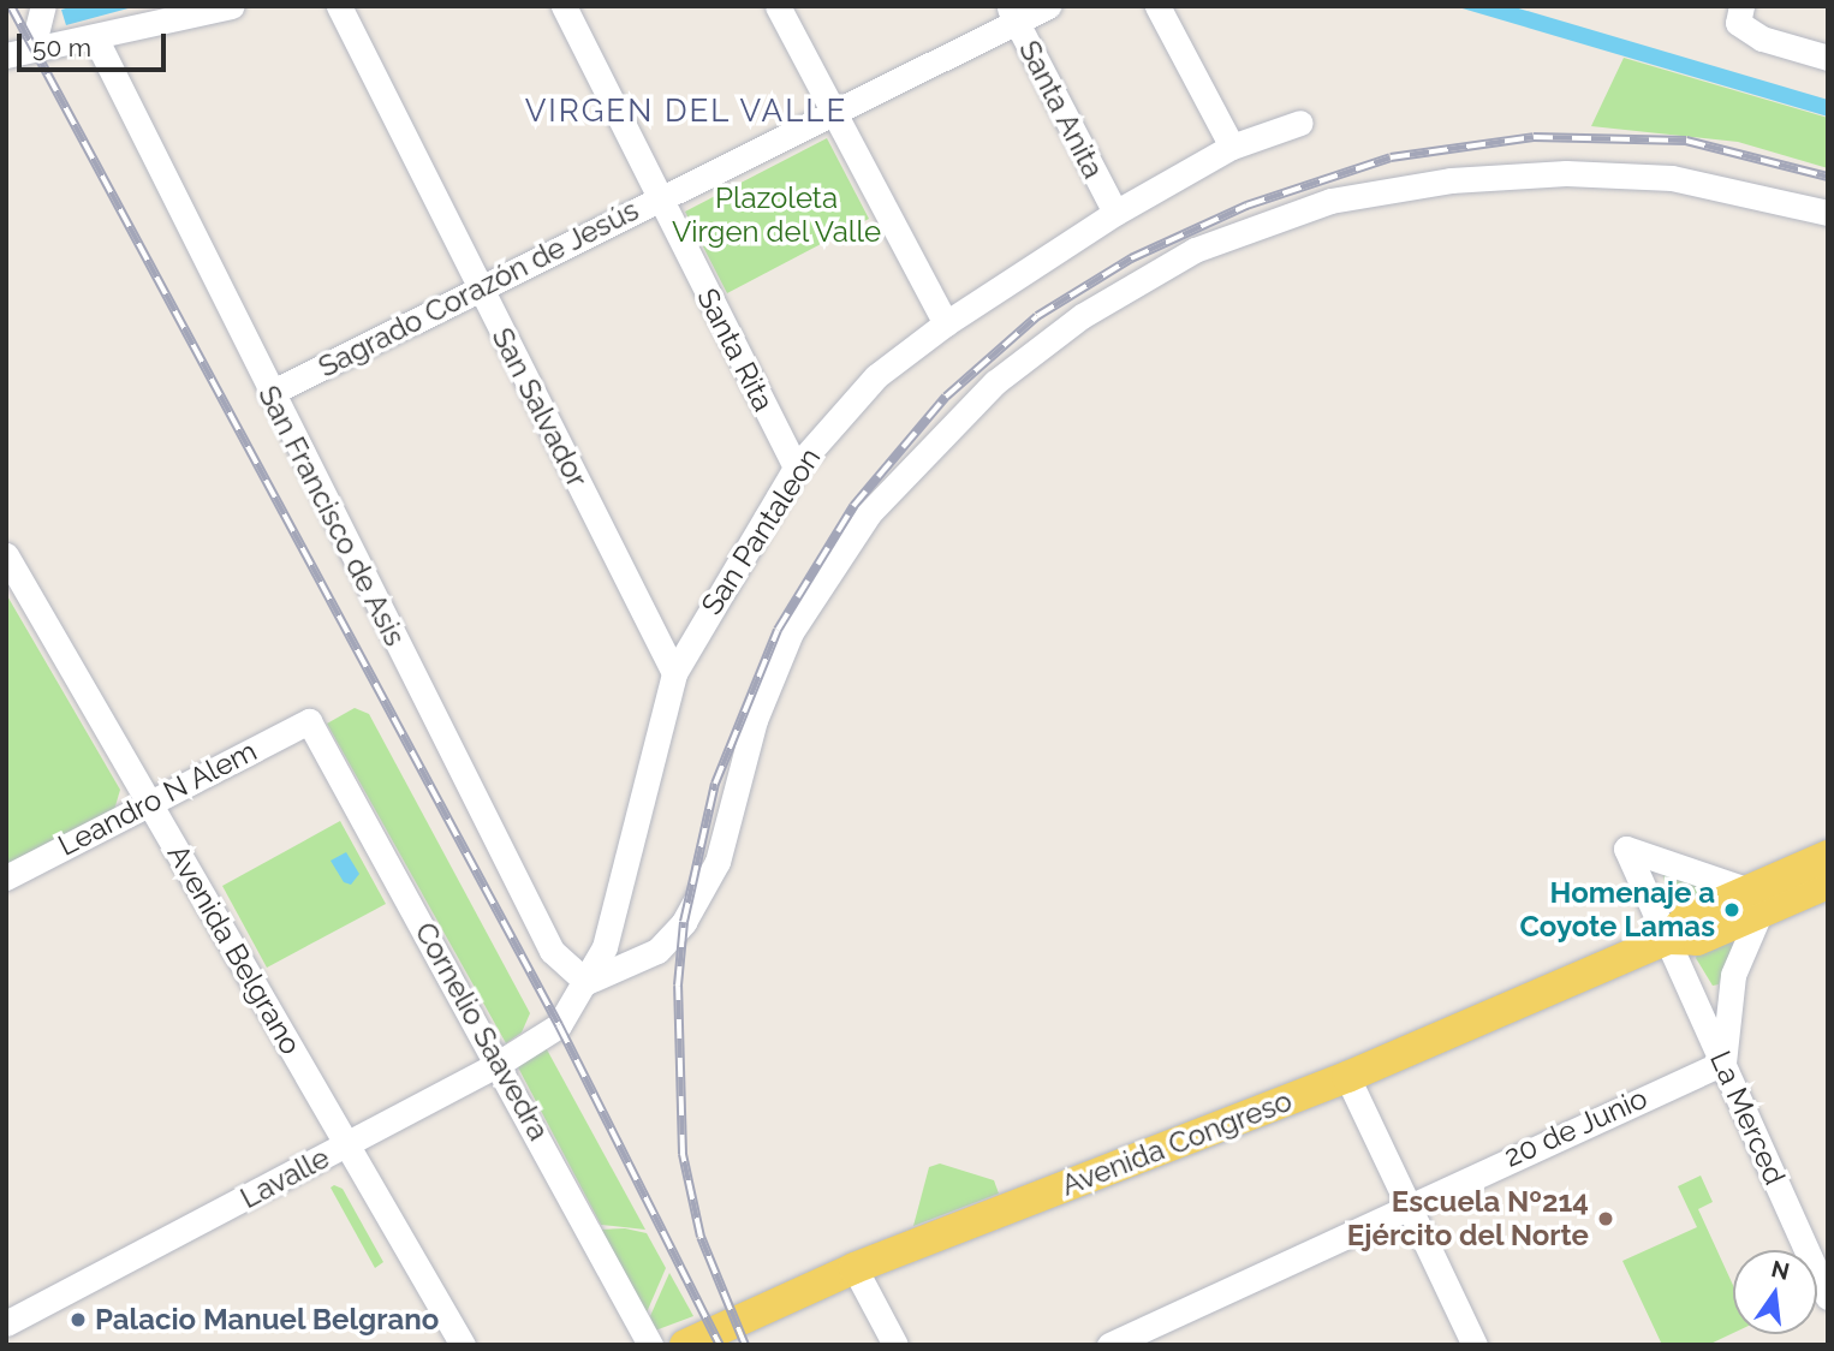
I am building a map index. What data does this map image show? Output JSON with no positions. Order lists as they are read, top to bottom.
{
  "streets": {
    "main road": ["Avenida Congreso"],
    "street": [
      "Santa Anita",
      "Sagrado Corazón de Jesús",
      "Santa Rita",
      "San Salvador",
      "San Francisco de Asis",
      "San Pantaleon",
      "Leandro N Alem",
      "Avenida Belgrano",
      "Cornelio Saavedra",
      "La Merced",
      "20 de Junio",
      "Lavalle"
    ]
  },
  "crossings": [
    ["Santa Anita", "Sagrado Corazón de Jesús"],
    ["Santa Anita", "San Pantaleon"],
    ["Sagrado Corazón de Jesús", "Santa Rita"],
    ["Sagrado Corazón de Jesús", "San Salvador"],
    ["Sagrado Corazón de Jesús", "San Francisco de Asis"],
    ["Santa Rita", "San Pantaleon"],
    ["San Salvador", "San Pantaleon"],
    ["San Francisco de Asis", "San Pantaleon"],
    ["San Pantaleon", "Lavalle"],
    ["Leandro N Alem", "Avenida Belgrano"],
    ["Leandro N Alem", "Cornelio Saavedra"],
    ["Avenida Belgrano", "Lavalle"],
    ["Cornelio Saavedra", "Lavalle"],
    ["La Merced", "20 de Junio"],
    ["La Merced", "Avenida Congreso"]
  ],
  "districts": ["VIRGEN DEL VALLE"],
  "parks": ["Plazoleta Virgen del Valle"],
  "places": ["Homenaje a Coyote Lamas", "Escuela Nº214 Ejército del Norte", "Palacio Manuel Belgrano"],
  "scale_bar": "50 m",
  "north": "top"
}
